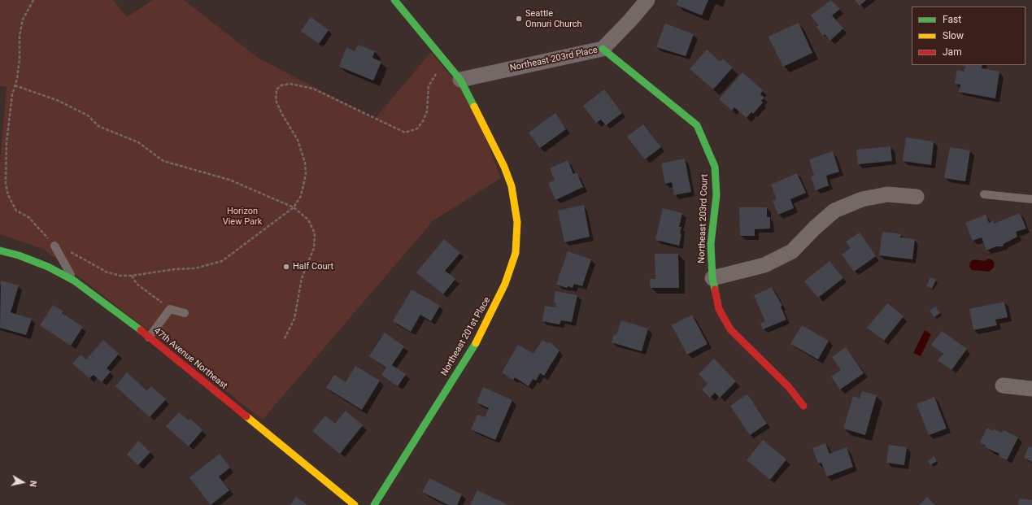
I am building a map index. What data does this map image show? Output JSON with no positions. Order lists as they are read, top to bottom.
{
  "streets": {
    "street": [
      "Northeast 203rd Place",
      "Northeast 203rd Court",
      "Northeast 201st Place",
      "47th Avenue Northeast"
    ]
  },
  "crossings": [
    ["Northeast 203rd Place", "Northeast 203rd Court"],
    ["Northeast 203rd Place", "Northeast 201st Place"]
  ],
  "parks": ["Horizon View Park"],
  "places": ["Seattle Onnuri Church", "Half Court"],
  "legend": ["Fast", "Slow", "Jam"],
  "north": "right"
}
